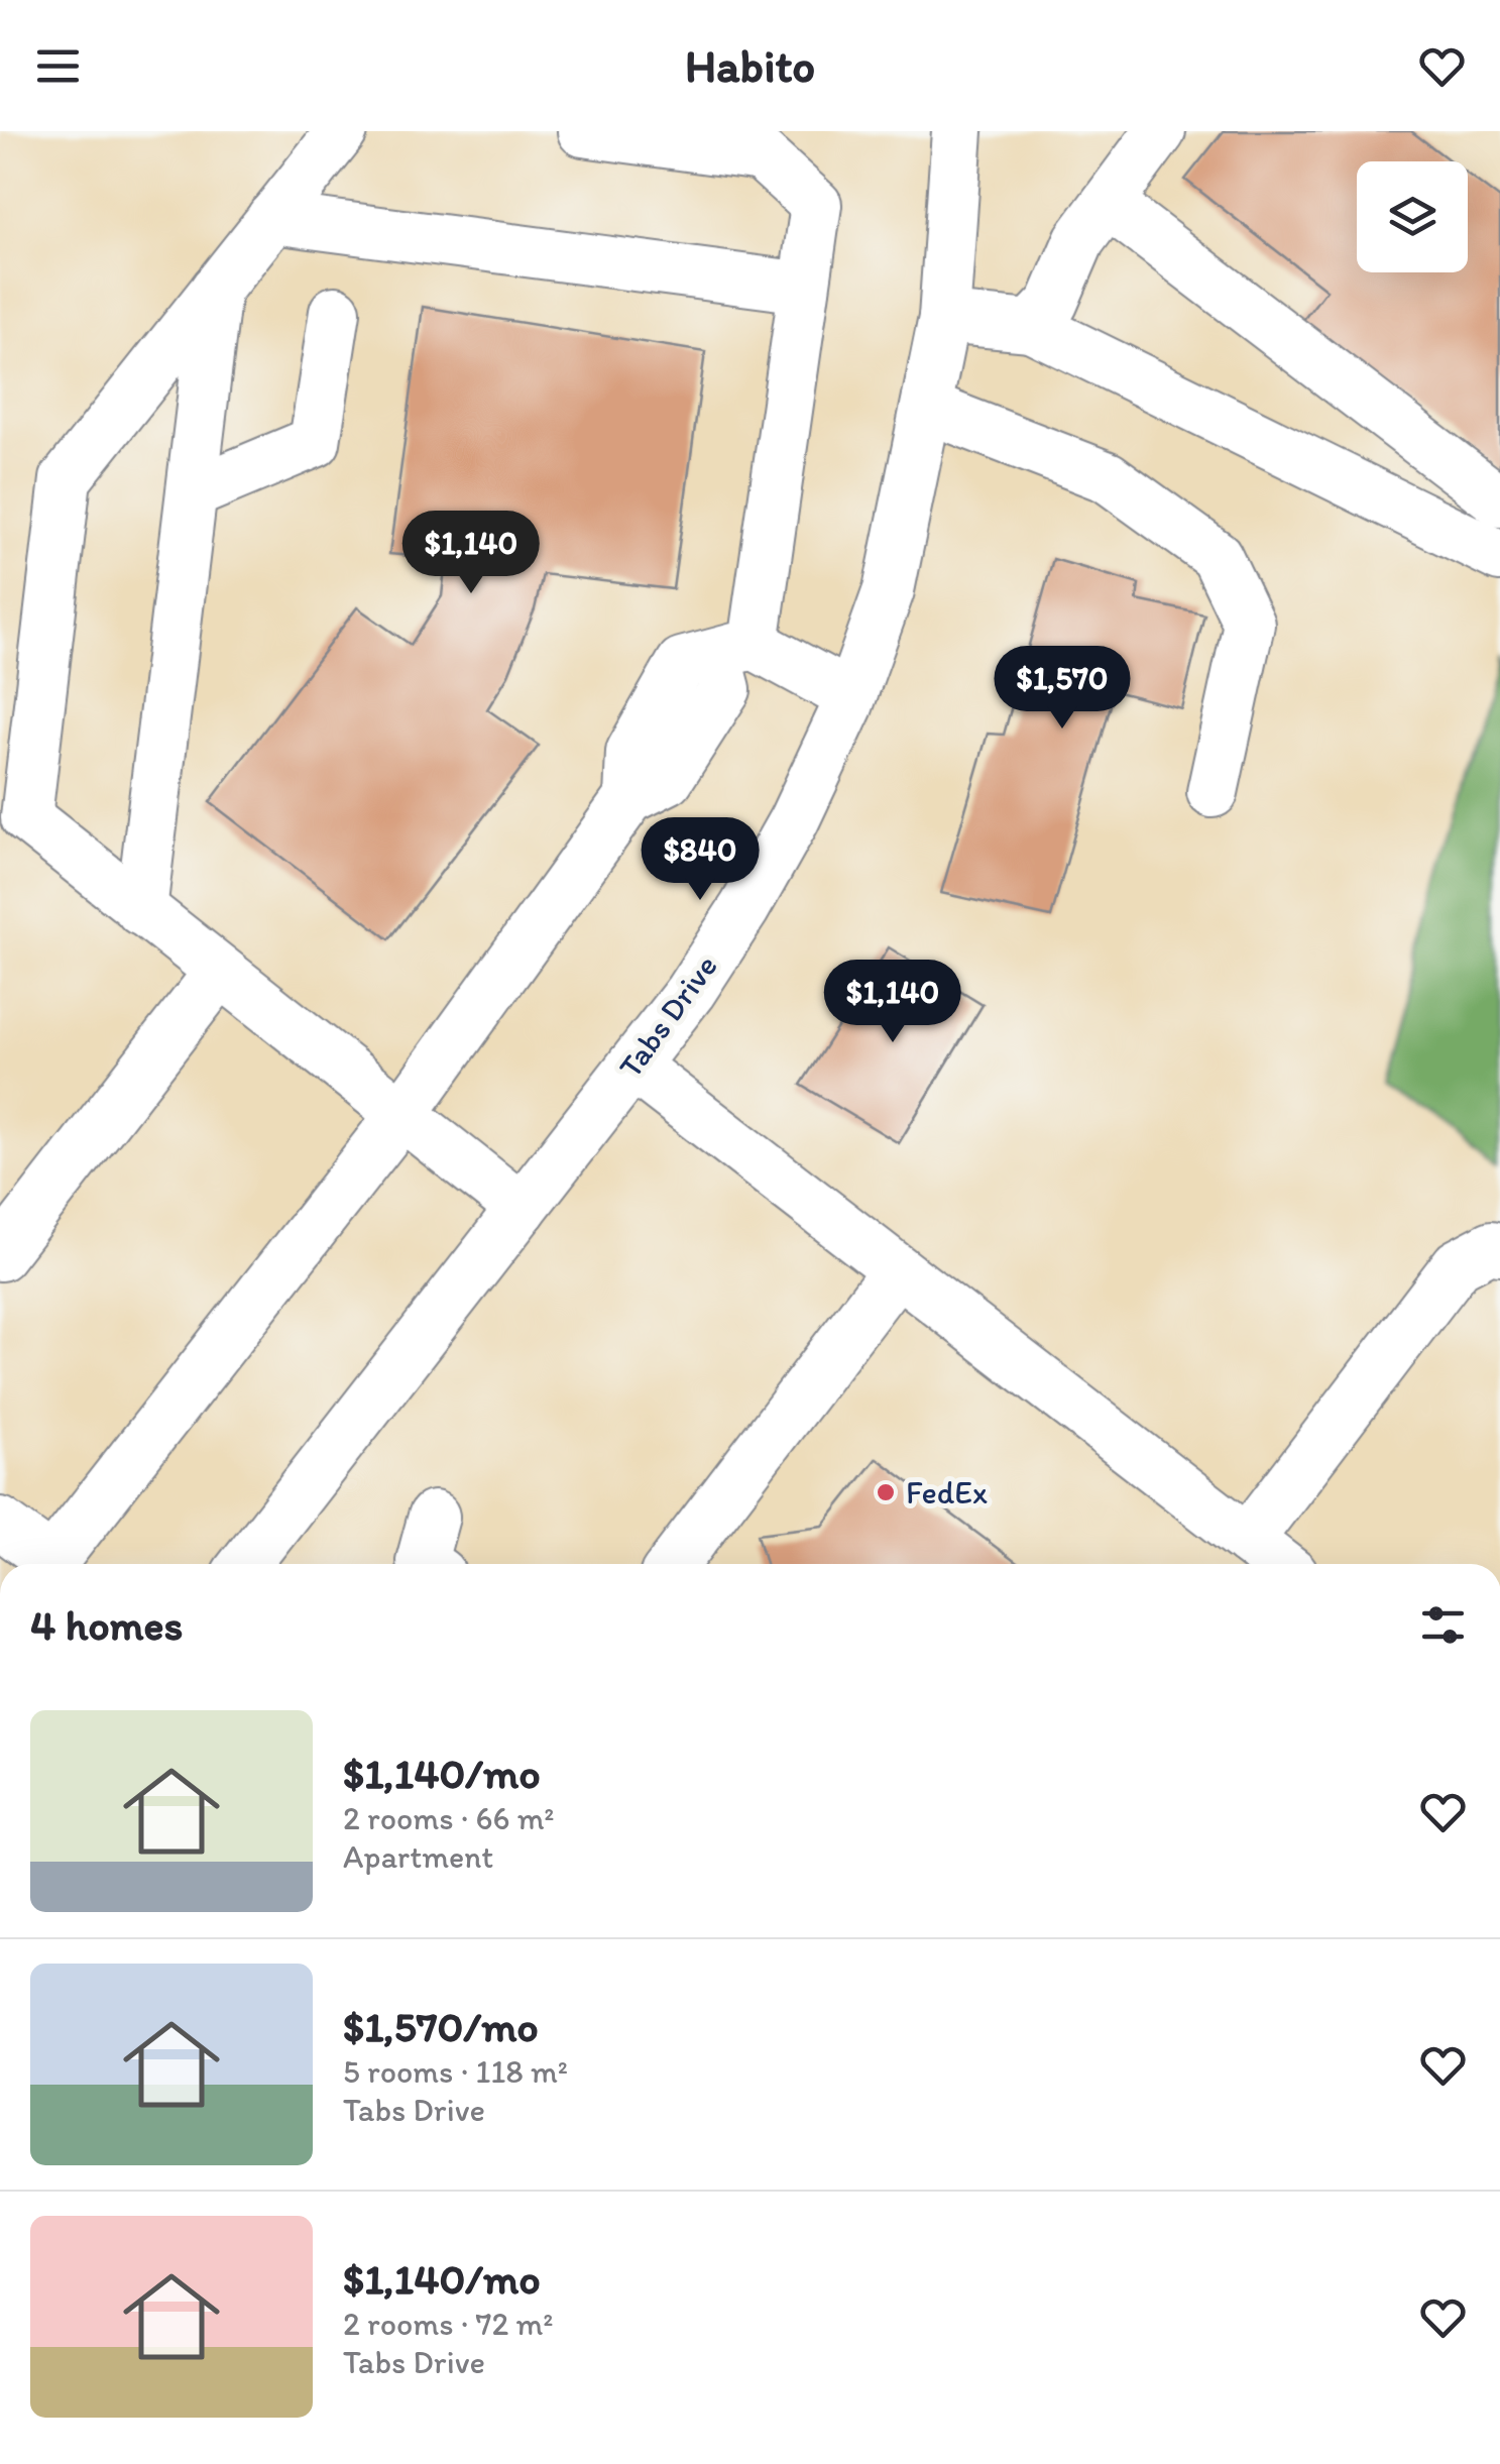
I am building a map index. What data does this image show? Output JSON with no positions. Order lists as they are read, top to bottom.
{
  "streets": {
    "street": ["Tabs Drive"]
  },
  "places": ["FedEx"],
  "page": {
    "header": "Habito",
    "price": [
      "$1,140",
      "$1,570",
      "$840",
      "$1,140"
    ],
    "heading": "4 homes",
    "list": [
      {
        "name": "$1,140/mo",
        "note": "2 rooms · 66 m² · Apartment"
      },
      {
        "name": "$1,570/mo",
        "note": "5 rooms · 118 m² · Tabs Drive"
      },
      {
        "name": "$1,140/mo",
        "note": "2 rooms · 72 m² · Tabs Drive"
      }
    ]
  }
}
